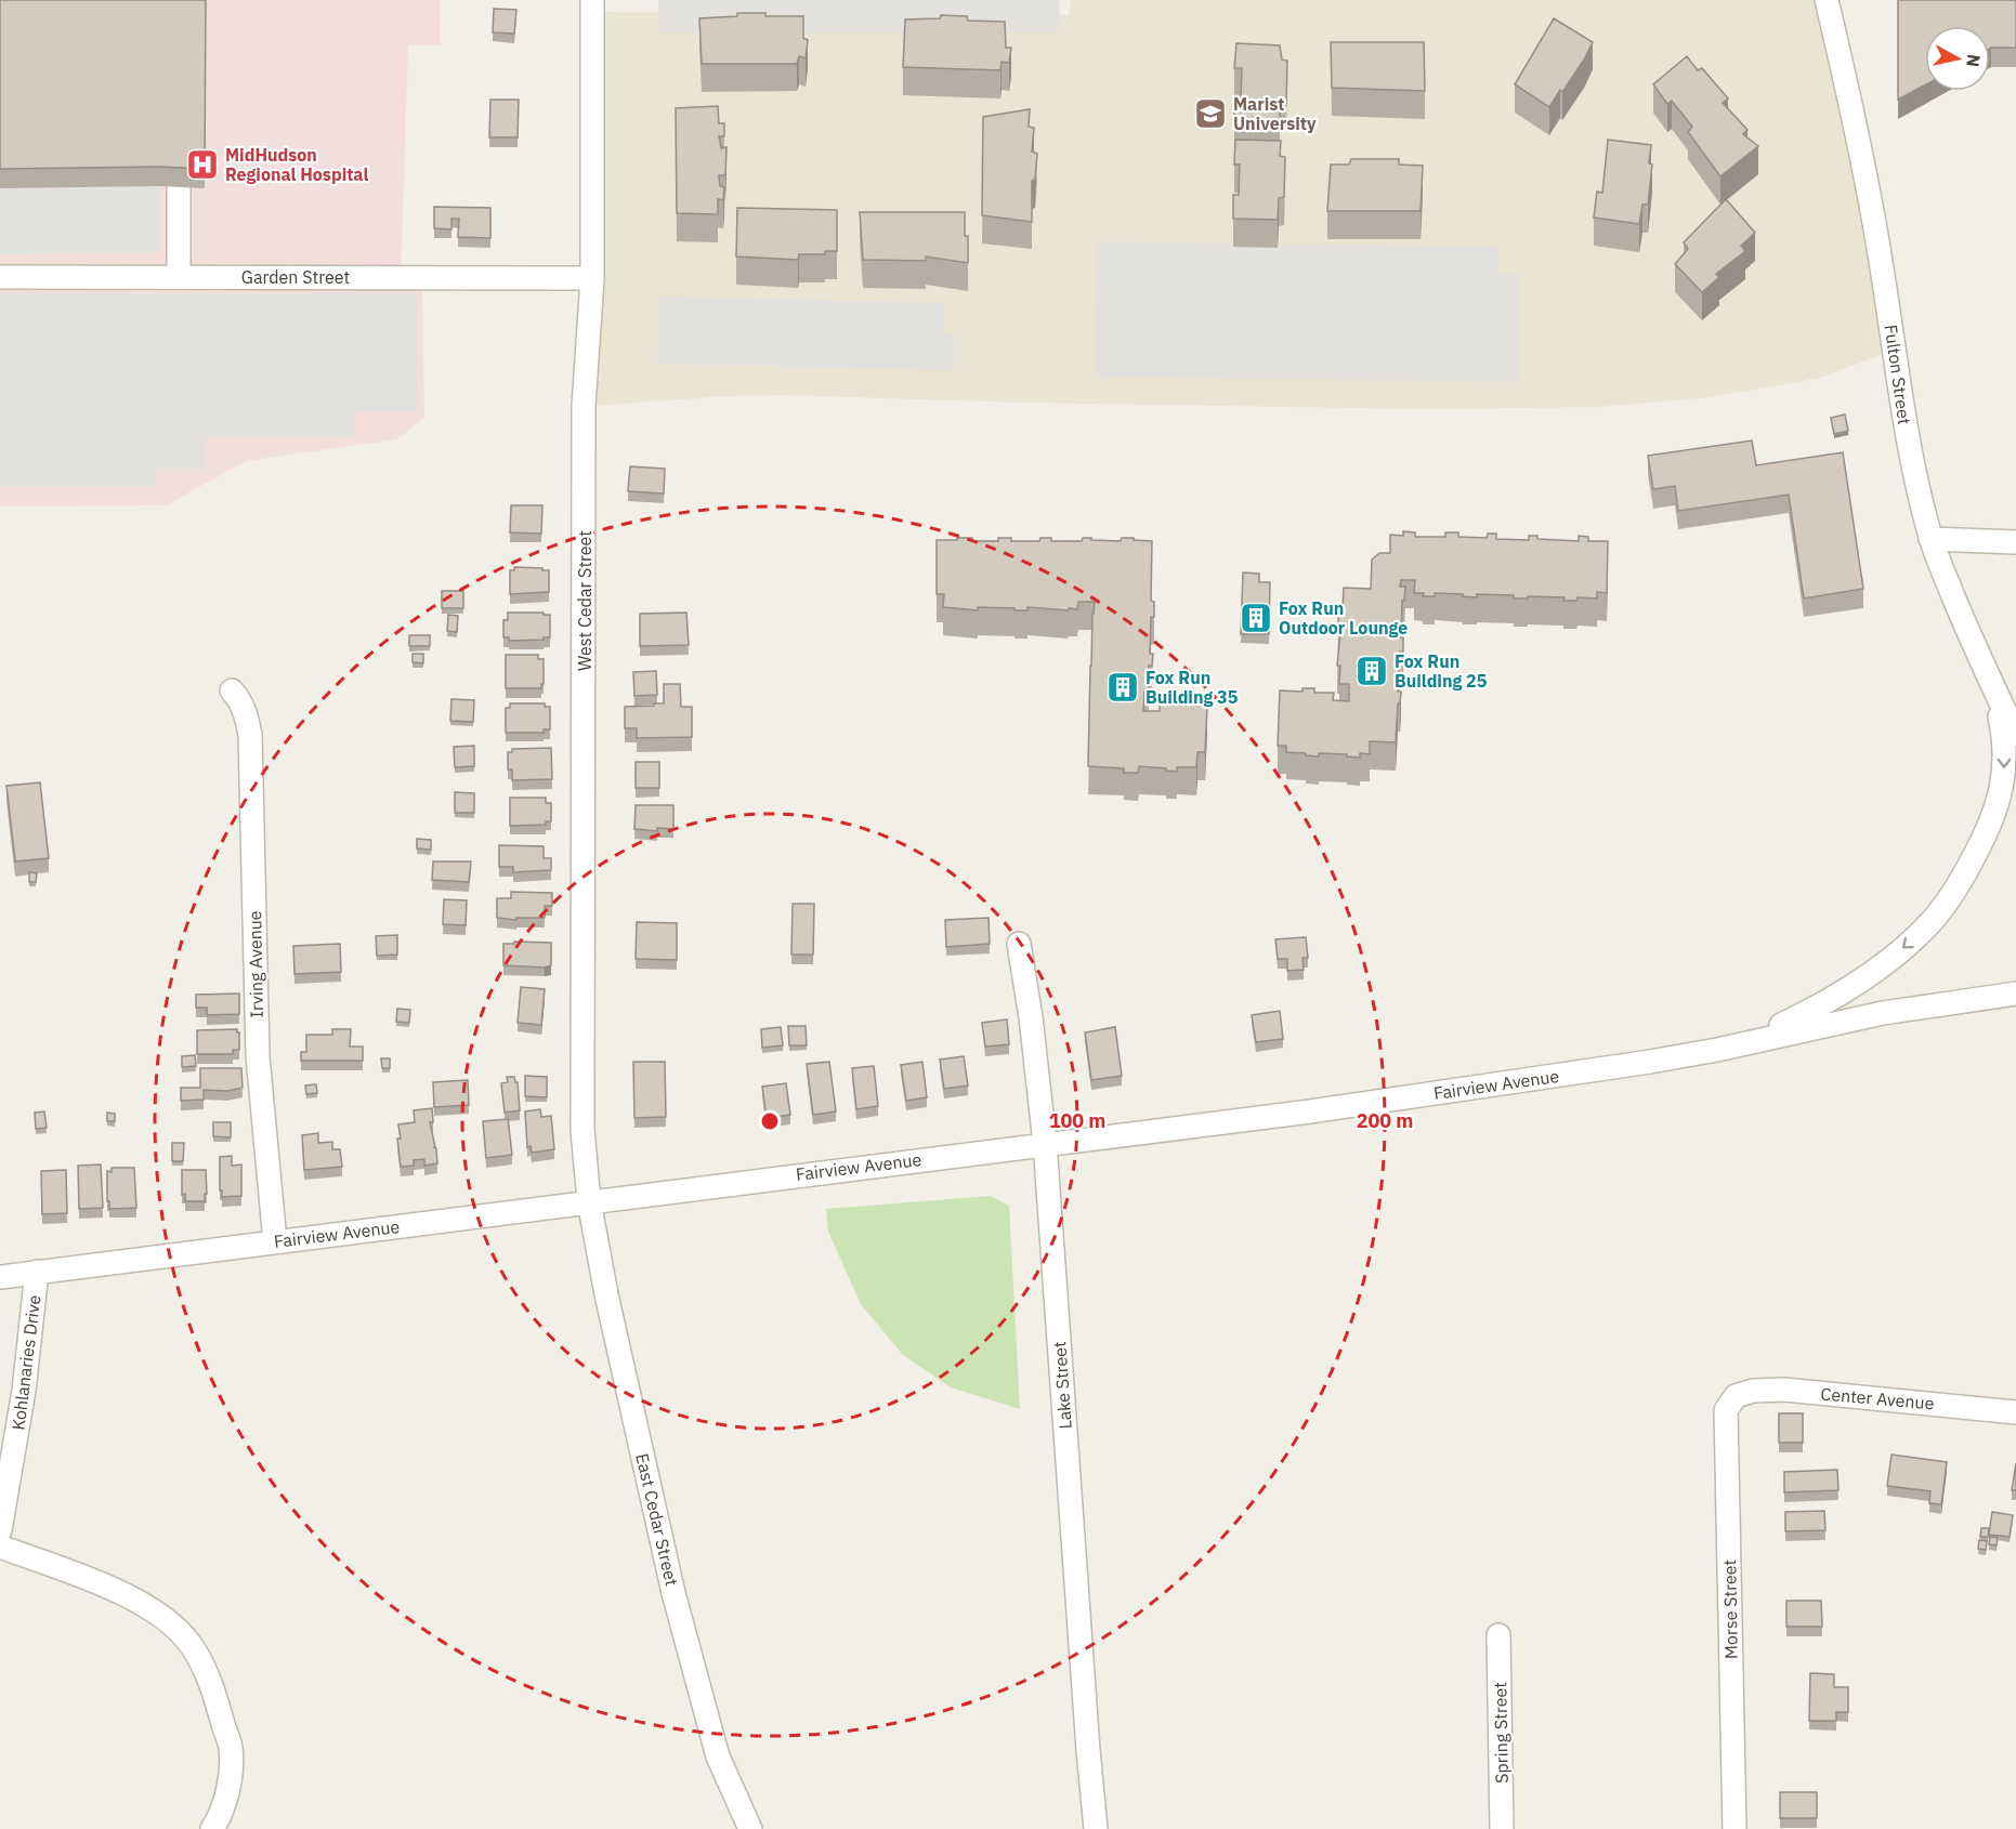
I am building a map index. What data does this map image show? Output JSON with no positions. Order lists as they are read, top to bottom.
{
  "streets": {
    "street": [
      "Garden Street",
      "Fulton Street",
      "West Cedar Street",
      "Irving Avenue",
      "Fairview Avenue",
      "Kohlanaries Drive",
      "Lake Street",
      "Center Avenue",
      "East Cedar Street",
      "Morse Street",
      "Spring Street"
    ]
  },
  "crossings": [
    ["Garden Street", "West Cedar Street"],
    ["Fulton Street", "Fairview Avenue"],
    ["West Cedar Street", "Fairview Avenue"],
    ["West Cedar Street", "East Cedar Street"],
    ["Irving Avenue", "Fairview Avenue"],
    ["Fairview Avenue", "Kohlanaries Drive"],
    ["Fairview Avenue", "Lake Street"],
    ["Fairview Avenue", "East Cedar Street"],
    ["Center Avenue", "Morse Street"]
  ],
  "places": {
    "school or university": ["Marist University"],
    "hospital": ["MidHudson Regional Hospital"],
    "building": ["Fox Run Outdoor Lounge", "Fox Run Building 25", "Fox Run Building 35"]
  },
  "north": "right",
  "rings": ["100 m", "200 m"]
}
